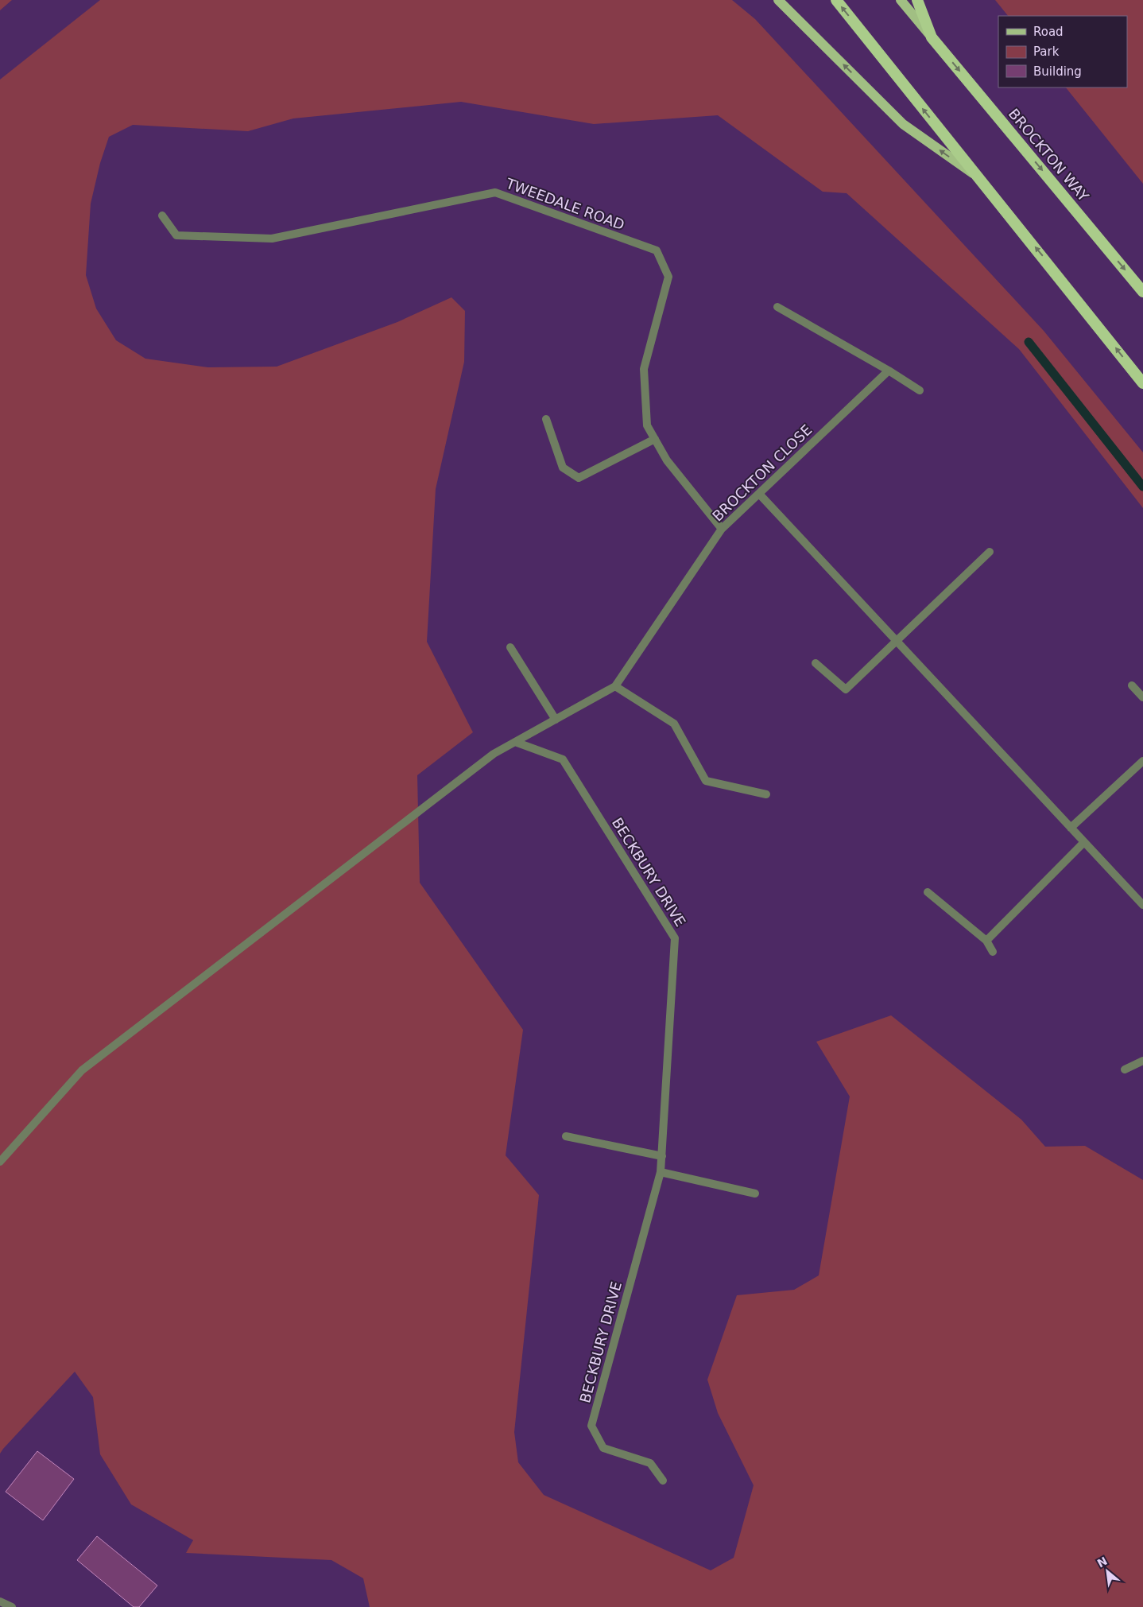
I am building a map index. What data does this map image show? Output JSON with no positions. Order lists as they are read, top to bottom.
{
  "streets": {
    "highway": ["BROCKTON WAY"],
    "street": ["TWEEDALE ROAD", "BROCKTON CLOSE", "BECKBURY DRIVE"]
  },
  "crossings": [
    ["TWEEDALE ROAD", "BROCKTON CLOSE"]
  ],
  "legend": ["Road", "Park", "Building"],
  "north": "top left"
}
